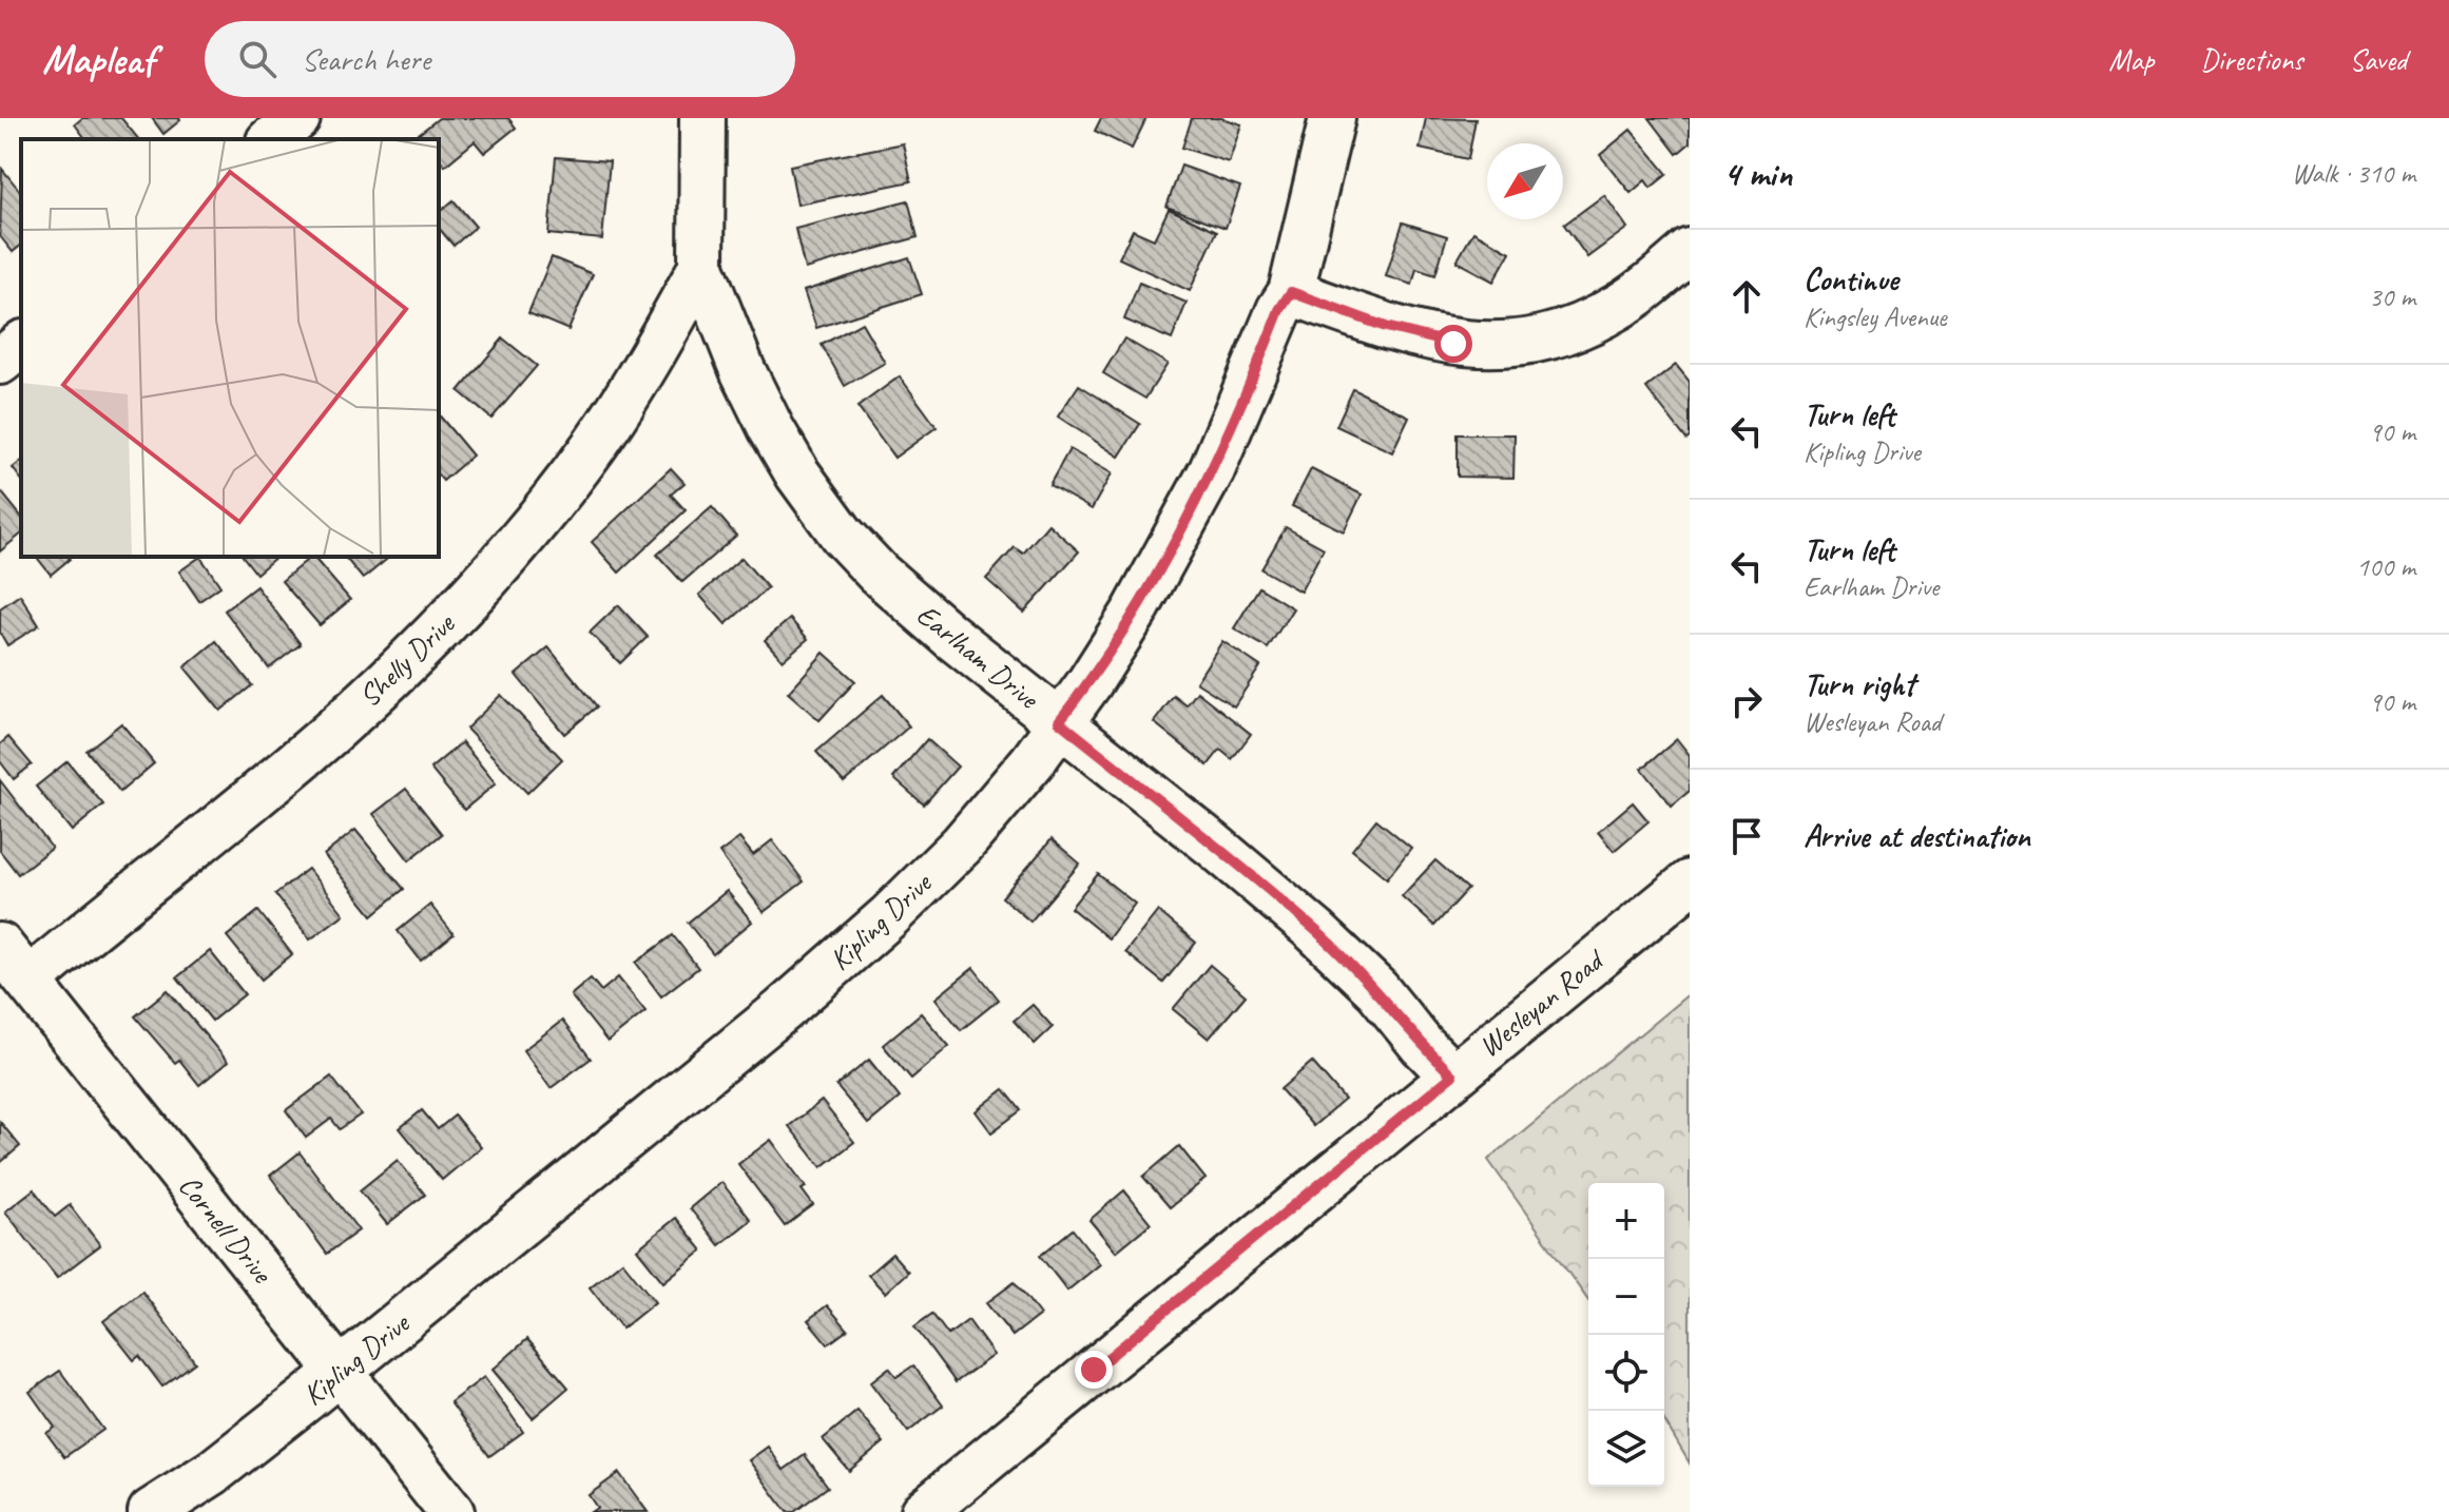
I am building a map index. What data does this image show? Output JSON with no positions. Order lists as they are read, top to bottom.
{
  "streets": {
    "street": [
      "Earlham Drive",
      "Shelly Drive",
      "Kipling Drive",
      "Wesleyan Road",
      "Cornell Drive"
    ]
  },
  "crossings": [
    ["Earlham Drive", "Shelly Drive"],
    ["Earlham Drive", "Kipling Drive"],
    ["Earlham Drive", "Wesleyan Road"],
    ["Shelly Drive", "Cornell Drive"],
    ["Kipling Drive", "Cornell Drive"]
  ],
  "north": "bottom left",
  "page": {
    "header": "Mapleaf",
    "search": "Search here",
    "nav": ["Map", "Directions", "Saved"],
    "heading": ["4 min", "Walk · 310 m"],
    "list": [
      ["Continue", "Kingsley Avenue", "30 m"],
      ["Turn left", "Kipling Drive", "90 m"],
      ["Turn left", "Earlham Drive", "100 m"],
      ["Turn right", "Wesleyan Road", "90 m"],
      "Arrive at destination"
    ],
    "map_buttons": ["+", "−"]
  }
}
